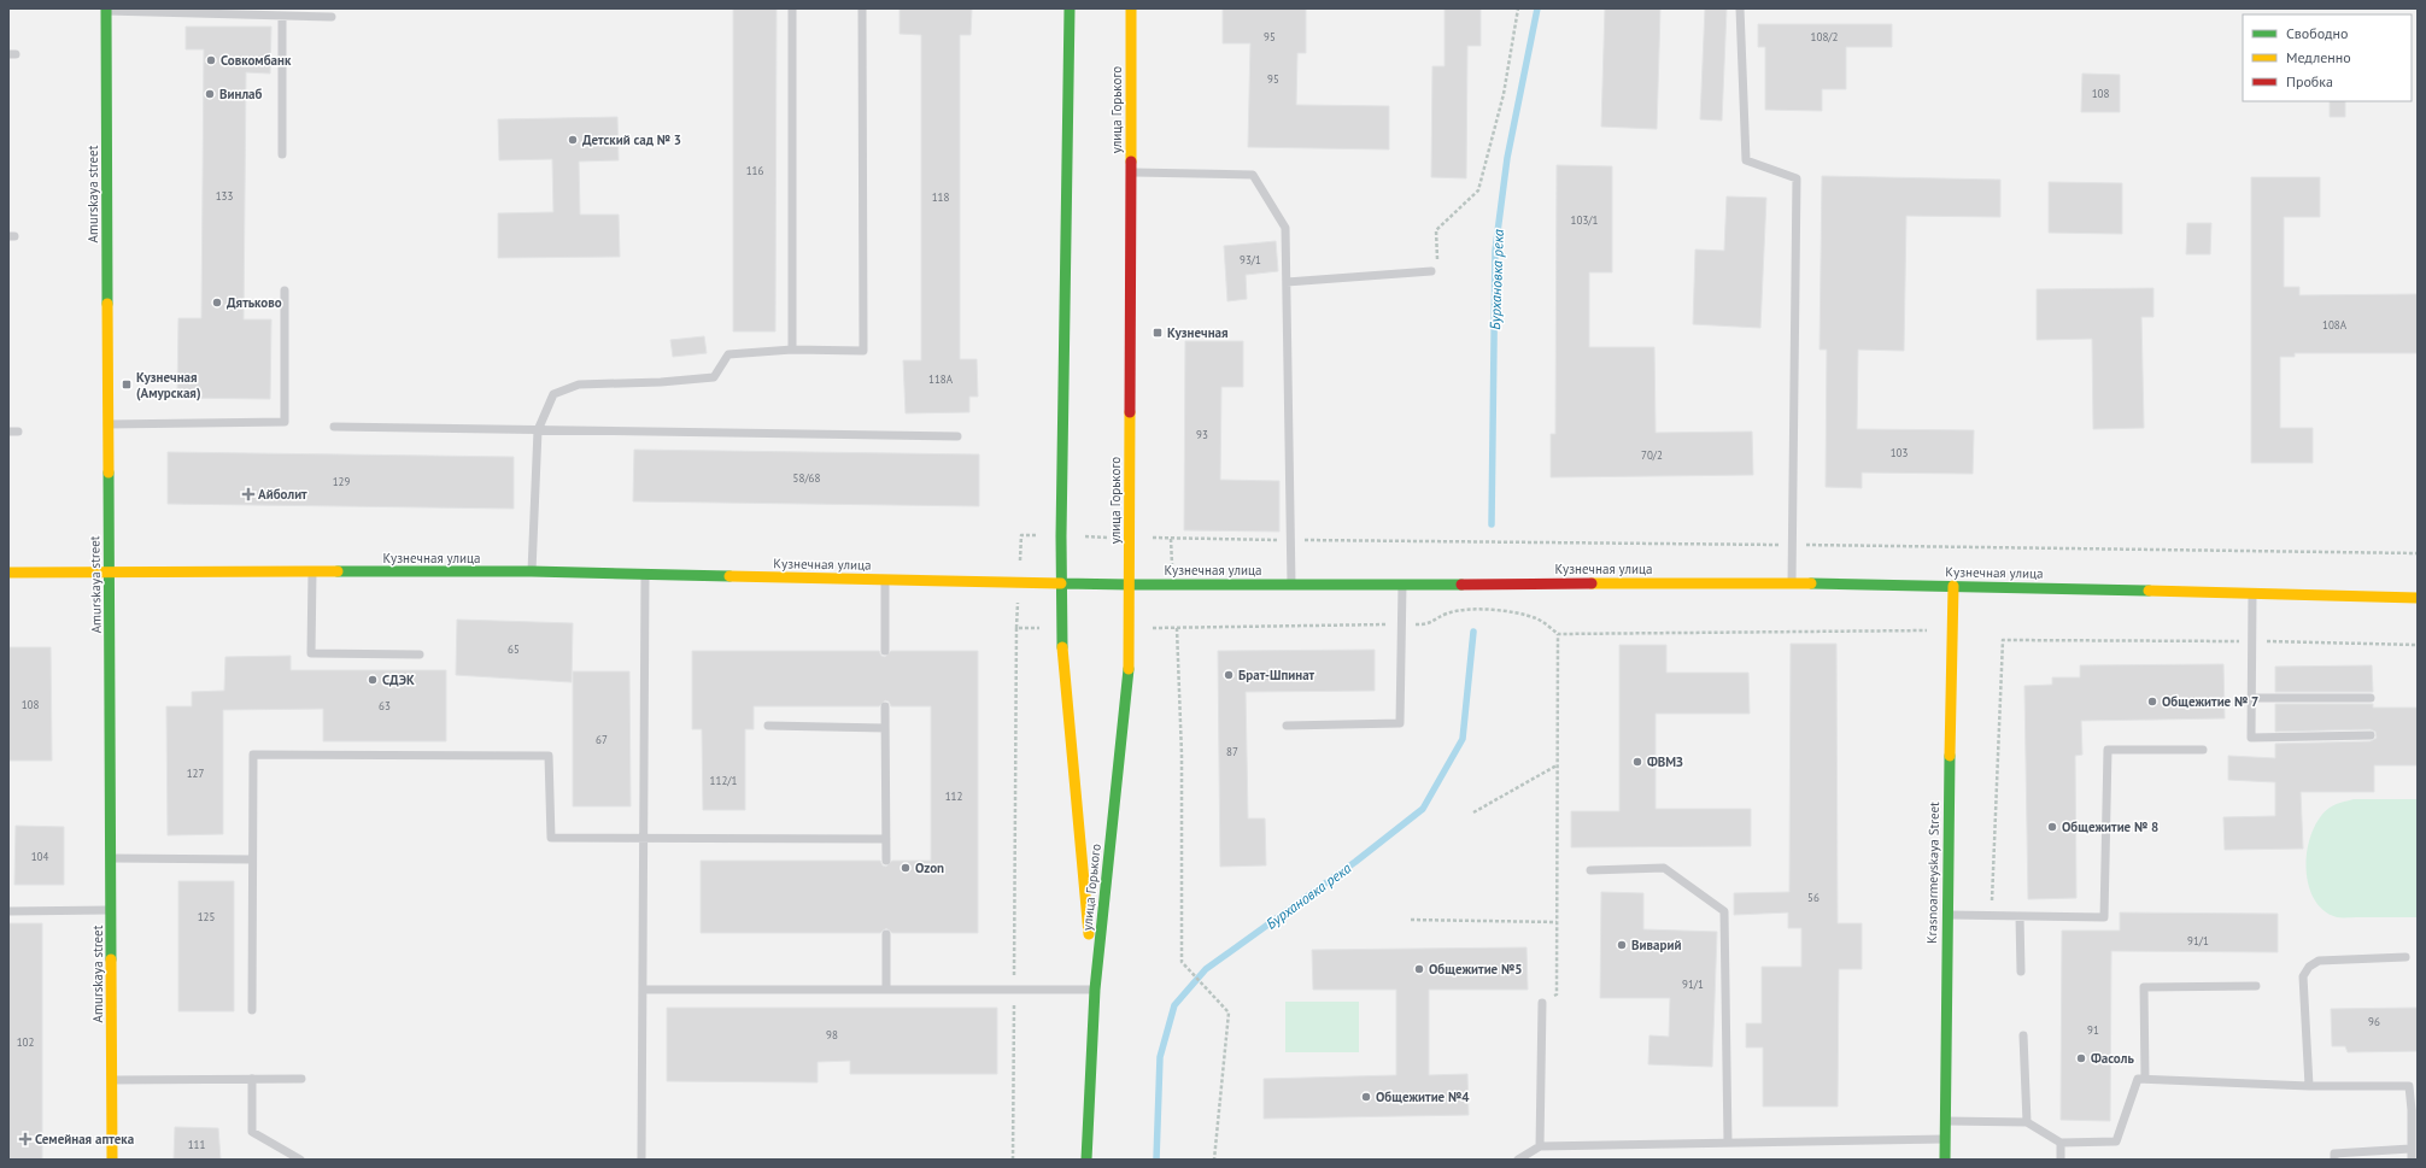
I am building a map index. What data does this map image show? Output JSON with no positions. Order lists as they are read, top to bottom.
{
  "streets": {
    "street": [
      "улица Горького",
      "Amurskaya street",
      "Кузнечная улица",
      "Krasnoarmeyskaya Street"
    ]
  },
  "crossings": [
    ["улица Горького", "Кузнечная улица"],
    ["Amurskaya street", "Кузнечная улица"],
    ["Кузнечная улица", "Krasnoarmeyskaya Street"]
  ],
  "water": ["Бурхановка река"],
  "places": {
    "other": [
      "Совкомбанк",
      "Винлаб",
      "Детский сад № 3",
      "Дятьково",
      "Брат-Шпинат",
      "СДЭК",
      "Общежитие № 7",
      "ФВМЗ",
      "Общежитие № 8",
      "Ozon",
      "Виварий",
      "Общежитие №5",
      "Фасоль",
      "Общежитие №4"
    ],
    "transit": ["Кузнечная", "Кузнечная (Амурская)"],
    "health": ["Айболит", "Семейная аптека"]
  },
  "house_numbers": [
    "95",
    "108/2",
    "95",
    "108",
    "116",
    "133",
    "118",
    "103/1",
    "93/1",
    "108А",
    "118А",
    "93",
    "103",
    "70/2",
    "58/68",
    "129",
    "65",
    "108",
    "63",
    "67",
    "87",
    "127",
    "112/1",
    "112",
    "104",
    "56",
    "125",
    "91/1",
    "91/1",
    "96",
    "91",
    "98",
    "102",
    "111"
  ],
  "legend": ["Свободно", "Медленно", "Пробка"]
}
